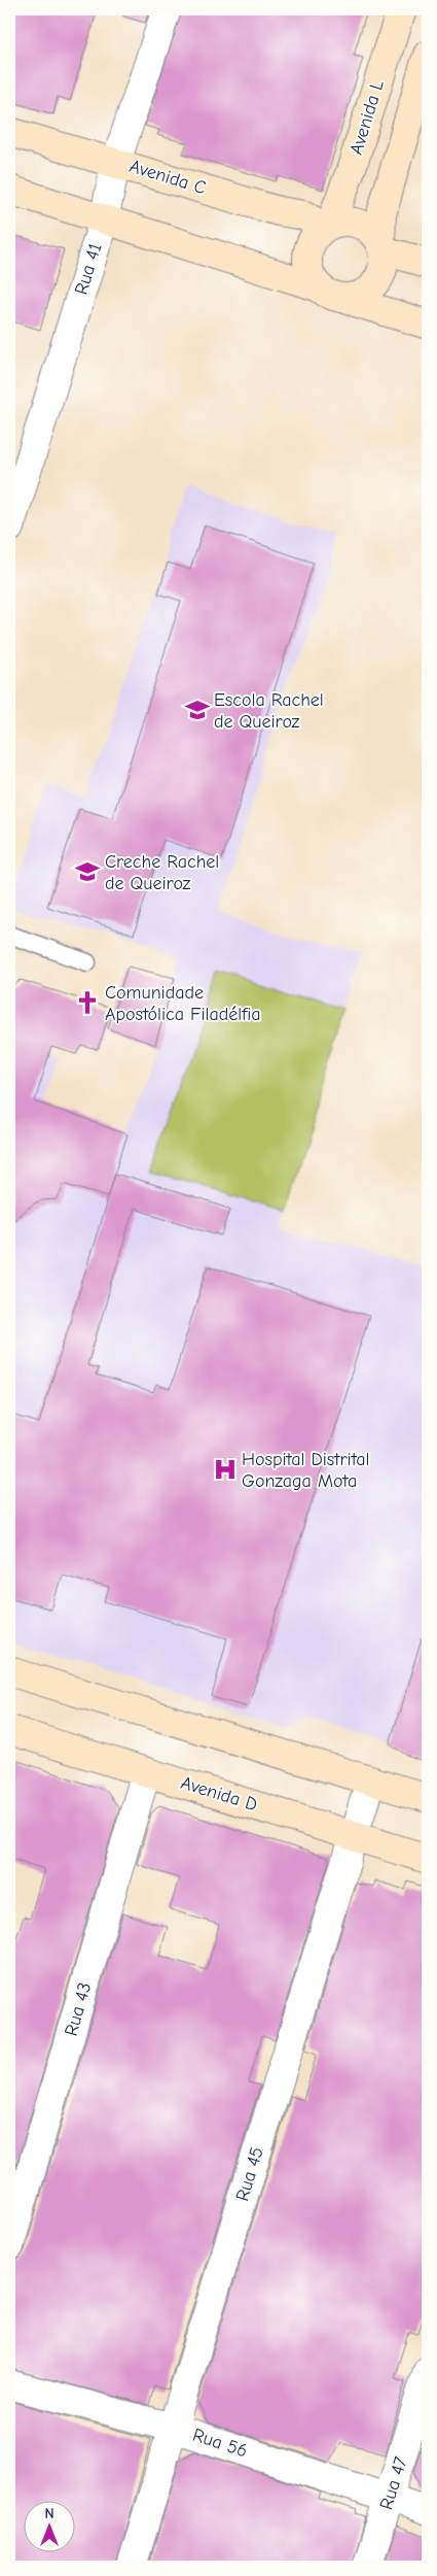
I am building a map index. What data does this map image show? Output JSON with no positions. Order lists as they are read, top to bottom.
{
  "streets": {
    "street": [
      "Avenida L",
      "Avenida C",
      "Rua 41",
      "Avenida D",
      "Rua 43",
      "Rua 45",
      "Rua 56",
      "Rua 47"
    ]
  },
  "crossings": [
    ["Avenida L", "Avenida C"],
    ["Avenida C", "Rua 41"],
    ["Avenida D", "Rua 43"],
    ["Avenida D", "Rua 45"],
    ["Rua 45", "Rua 56"],
    ["Rua 56", "Rua 47"]
  ],
  "places": {
    "school or university": ["Escola Rachel de Queiroz", "Creche Rachel de Queiroz"],
    "church": ["Comunidade Apostólica Filadélfia"],
    "hospital": ["Hospital Distrital Gonzaga Mota"]
  },
  "north": "top"
}
